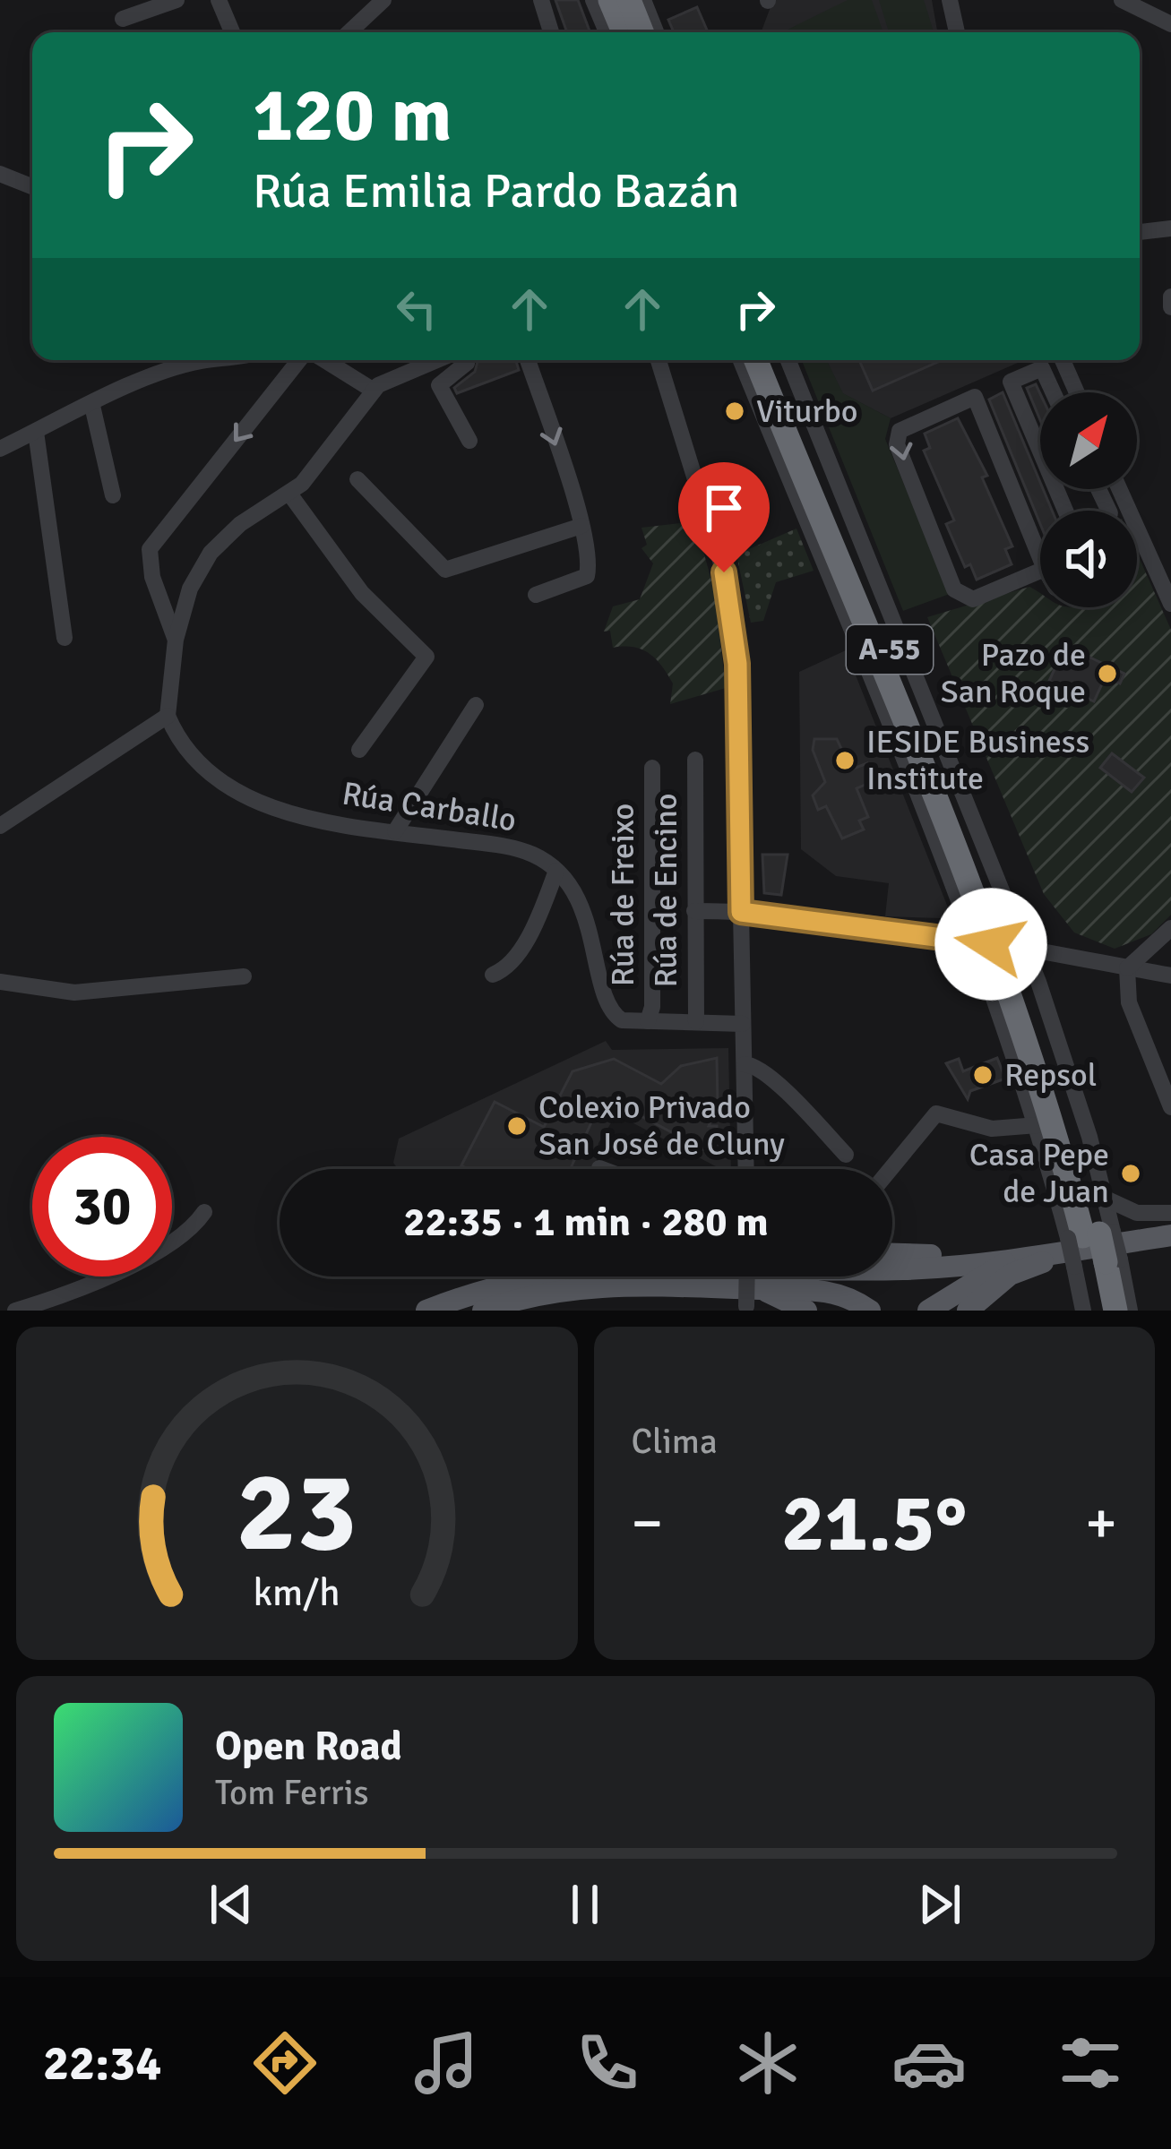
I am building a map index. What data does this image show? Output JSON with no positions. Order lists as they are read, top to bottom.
{
  "streets": {
    "highway": ["A-55"],
    "street": ["Rúa Carballo", "Rúa de Encino", "Rúa de Freixo"]
  },
  "places": [
    "Viturbo",
    "Pazo de San Roque",
    "IESIDE Business Institute",
    "Repsol",
    "Colexio Privado San José de Cluny",
    "Casa Pepe de Juan"
  ],
  "north": "top right",
  "page": {
    "turn": ["120 m", "Rúa Emilia Pardo Bazán"],
    "limit": "30",
    "trip": "22:35 · 1 min · 280 m",
    "tile": "Clima",
    "heat": ["−", "21.5°", "+"],
    "song": ["Open Road", "Tom Ferris"],
    "tabs": "22:34",
    "gauge": ["23", "km/h"]
  }
}
